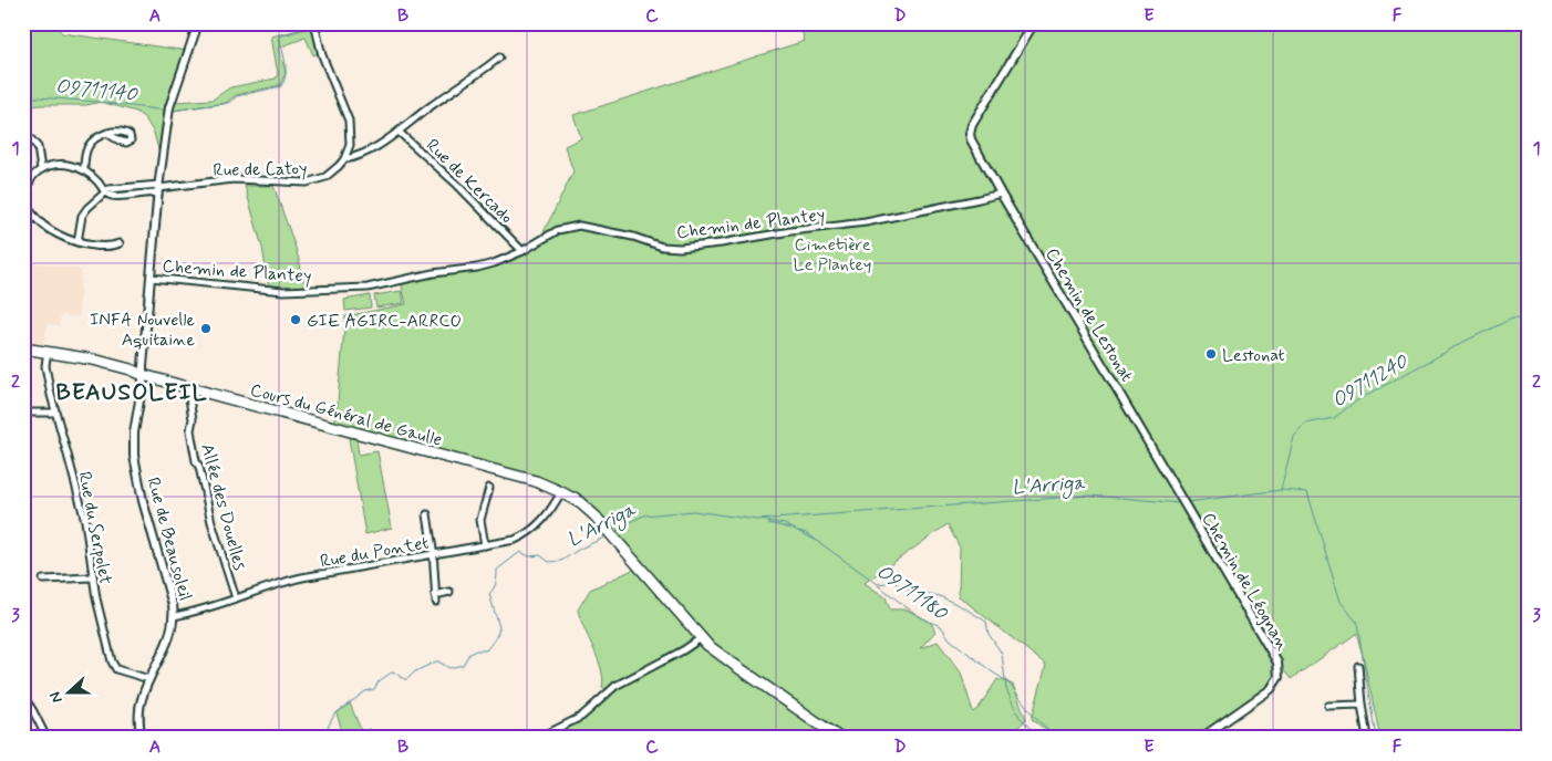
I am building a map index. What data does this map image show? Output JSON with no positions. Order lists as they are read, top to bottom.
{
  "streets": {
    "main road": ["Cours du Général de Gaulle"],
    "street": [
      "Rue de Catoy",
      "Rue de Kercado",
      "Chemin de Plantey",
      "Chemin de Lestonat",
      "Allée des Douelles",
      "Rue du Serpolet",
      "Rue de Beausoleil",
      "Rue du Pontet",
      "Chemin de Léognan"
    ]
  },
  "crossings": [
    ["Rue de Catoy", "Rue de Beausoleil"],
    ["Rue de Kercado", "Chemin de Plantey"],
    ["Chemin de Plantey", "Chemin de Lestonat"],
    ["Chemin de Plantey", "Rue de Beausoleil"],
    ["Chemin de Lestonat", "Chemin de Léognan"],
    ["Cours du Général de Gaulle", "Allée des Douelles"],
    ["Cours du Général de Gaulle", "Rue du Serpolet"],
    ["Cours du Général de Gaulle", "Rue de Beausoleil"],
    ["Cours du Général de Gaulle", "Rue du Pontet"],
    ["Allée des Douelles", "Rue du Pontet"],
    ["Rue du Serpolet", "Rue de Beausoleil"],
    ["Rue de Beausoleil", "Rue du Pontet"]
  ],
  "districts": ["BEAUSOLEIL"],
  "water": [
    "O9711140",
    "O9711240",
    "L'Arriga",
    "O9711180"
  ],
  "parks": ["Cimetière Le Plantey"],
  "places": ["GIE AGIRC-ARRCO", "INFA Nouvelle Aquitaine", "Lestonat"],
  "north": "left",
  "grid": {
    "columns": [
      "A",
      "B",
      "C",
      "D",
      "E",
      "F"
    ],
    "rows": ["1", "2", "3"]
  }
}
